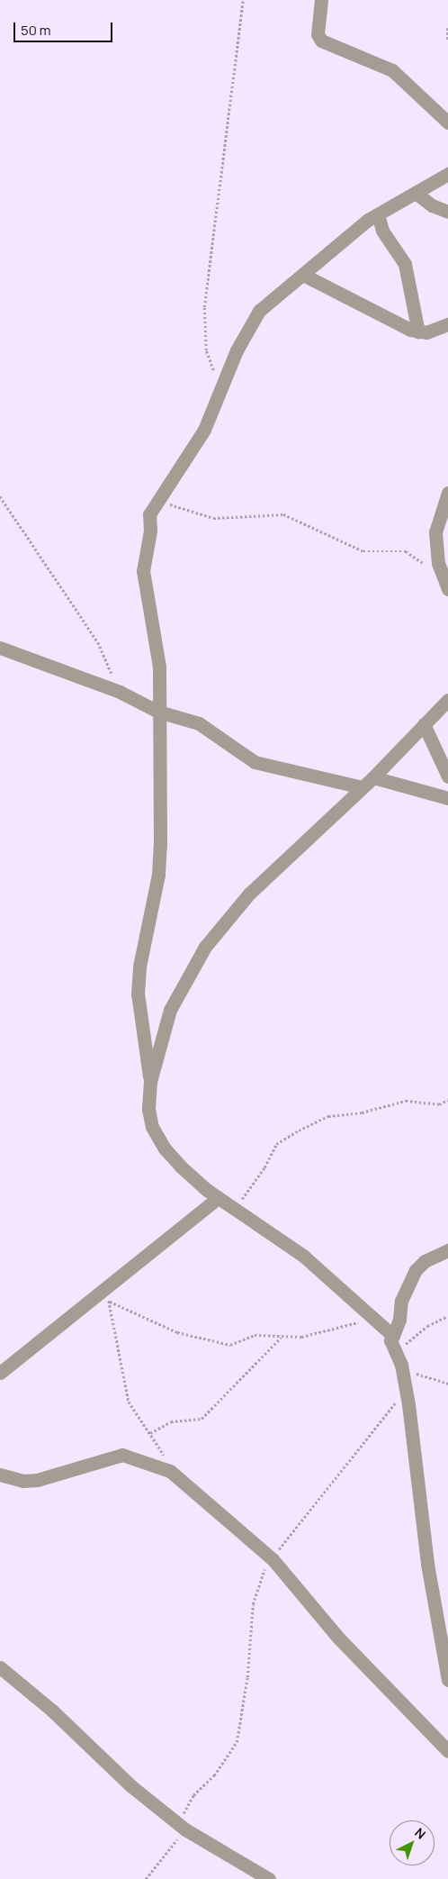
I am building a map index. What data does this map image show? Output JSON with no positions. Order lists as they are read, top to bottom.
{
  "scale_bar": "50 m",
  "north": "top right"
}
